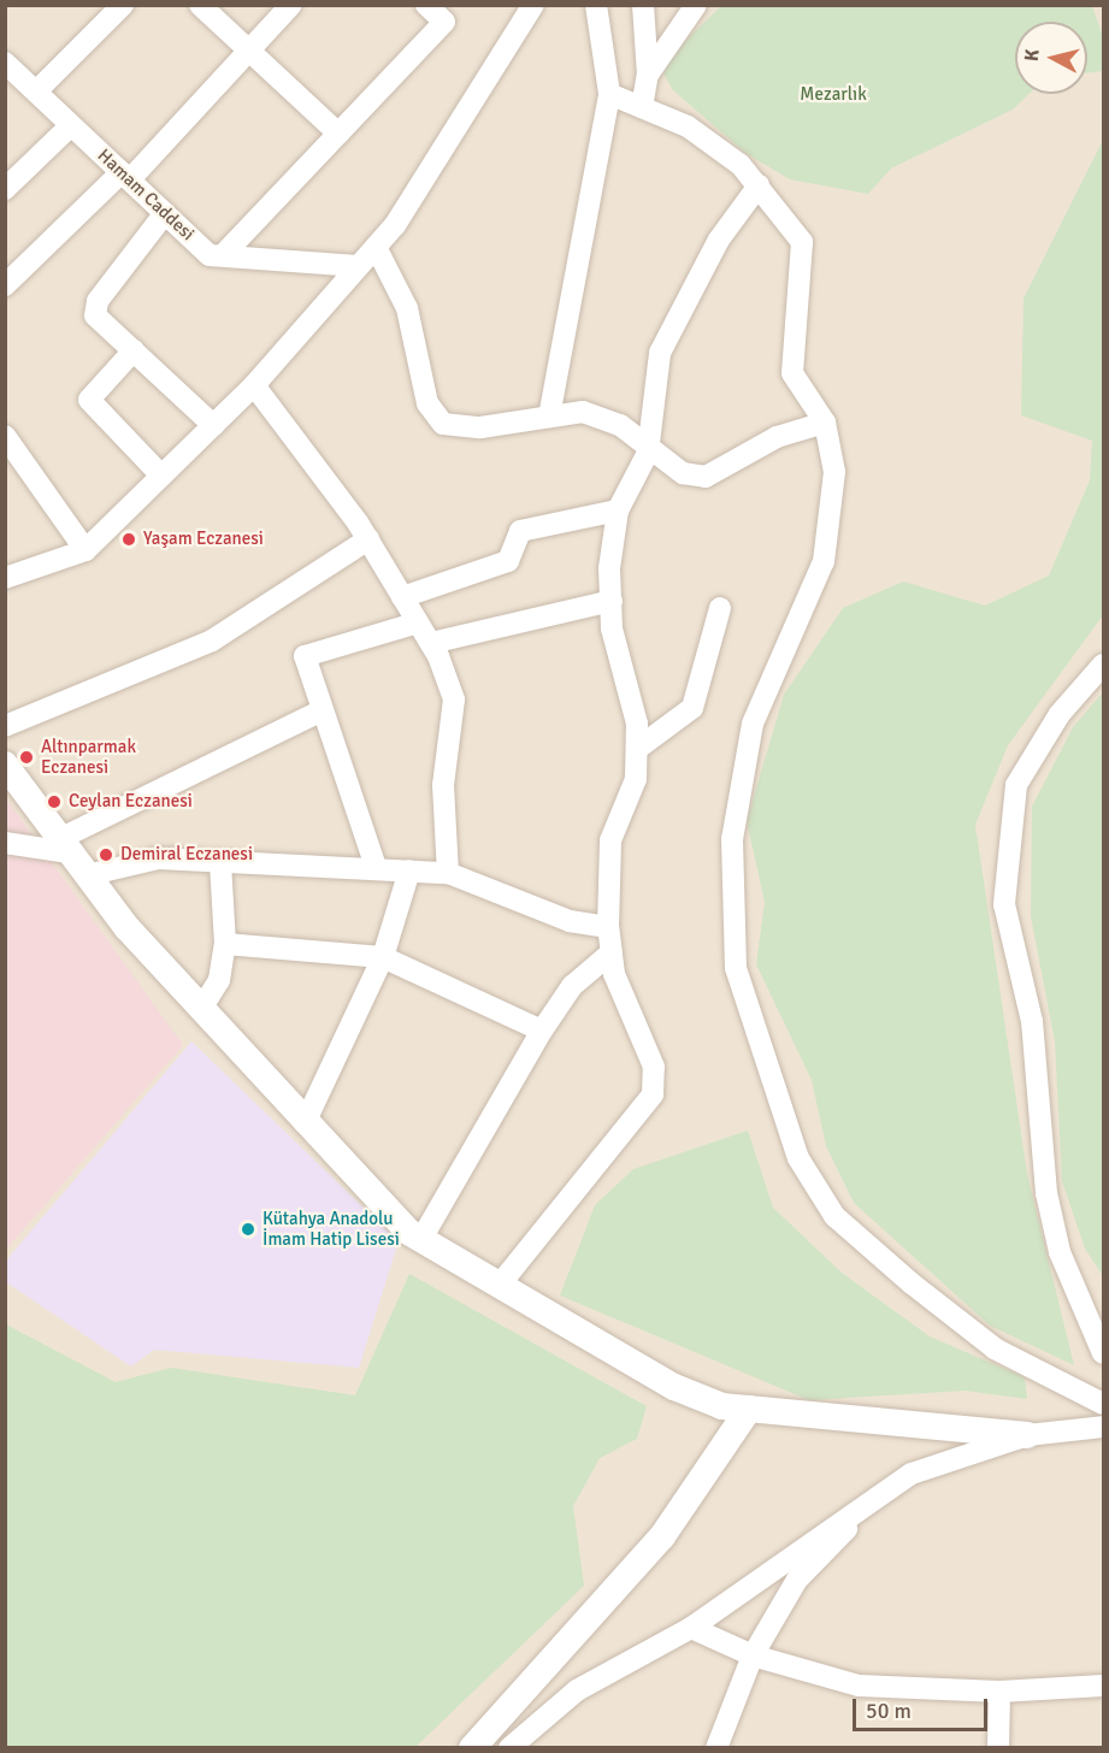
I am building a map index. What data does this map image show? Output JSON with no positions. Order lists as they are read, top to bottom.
{
  "streets": {
    "street": ["Hamam Caddesi"]
  },
  "parks": ["Mezarlık"],
  "places": [
    "Yaşam Eczanesi",
    "Altınparmak Eczanesi",
    "Ceylan Eczanesi",
    "Demiral Eczanesi",
    "Kütahya Anadolu İmam Hatip Lisesi"
  ],
  "scale_bar": "50 m",
  "north": "left"
}
